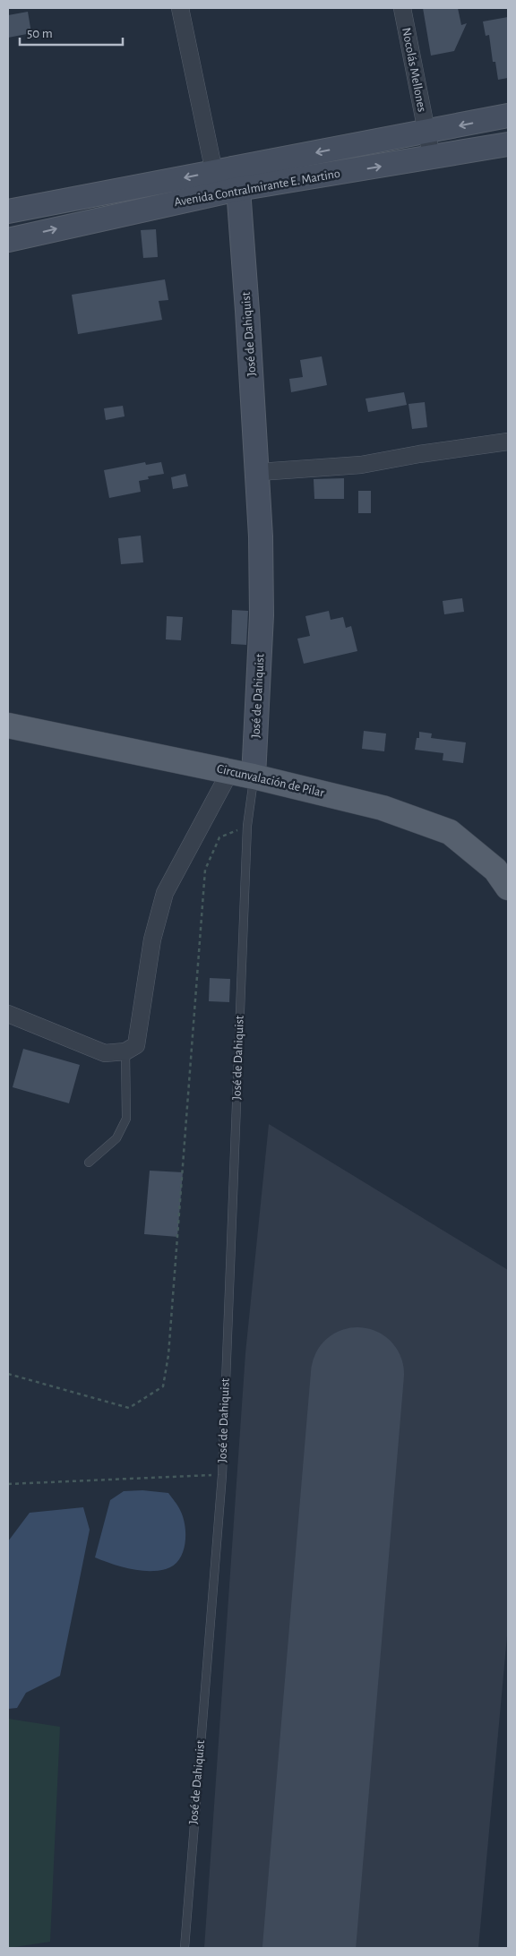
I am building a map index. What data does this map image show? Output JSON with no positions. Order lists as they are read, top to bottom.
{
  "streets": {
    "main road": ["Avenida Contralmirante E. Martino", "José de Dahiquist", "Circunvalación de Pilar"],
    "street": ["Nocolás Mellones"]
  },
  "crossings": [
    ["Nocolás Mellones", "Avenida Contralmirante E. Martino"],
    ["Avenida Contralmirante E. Martino", "José de Dahiquist"],
    ["José de Dahiquist", "Circunvalación de Pilar"]
  ],
  "scale_bar": "50 m"
}
